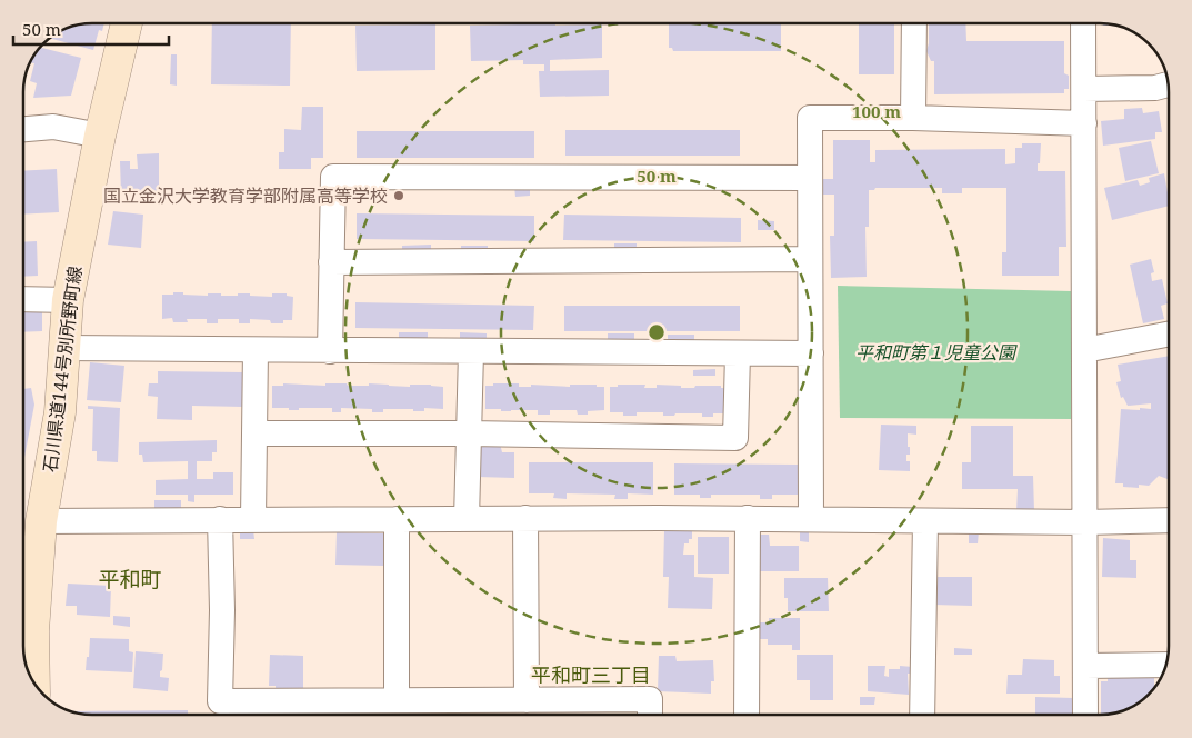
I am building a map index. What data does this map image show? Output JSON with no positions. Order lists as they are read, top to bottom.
{
  "streets": {
    "main road": ["石川県道144号別所野町線"]
  },
  "districts": ["平和町", "平和町三丁目"],
  "parks": ["平和町第１児童公園"],
  "places": ["国立金沢大学教育学部附属高等学校"],
  "scale_bar": "50 m",
  "rings": ["100 m", "50 m"]
}
